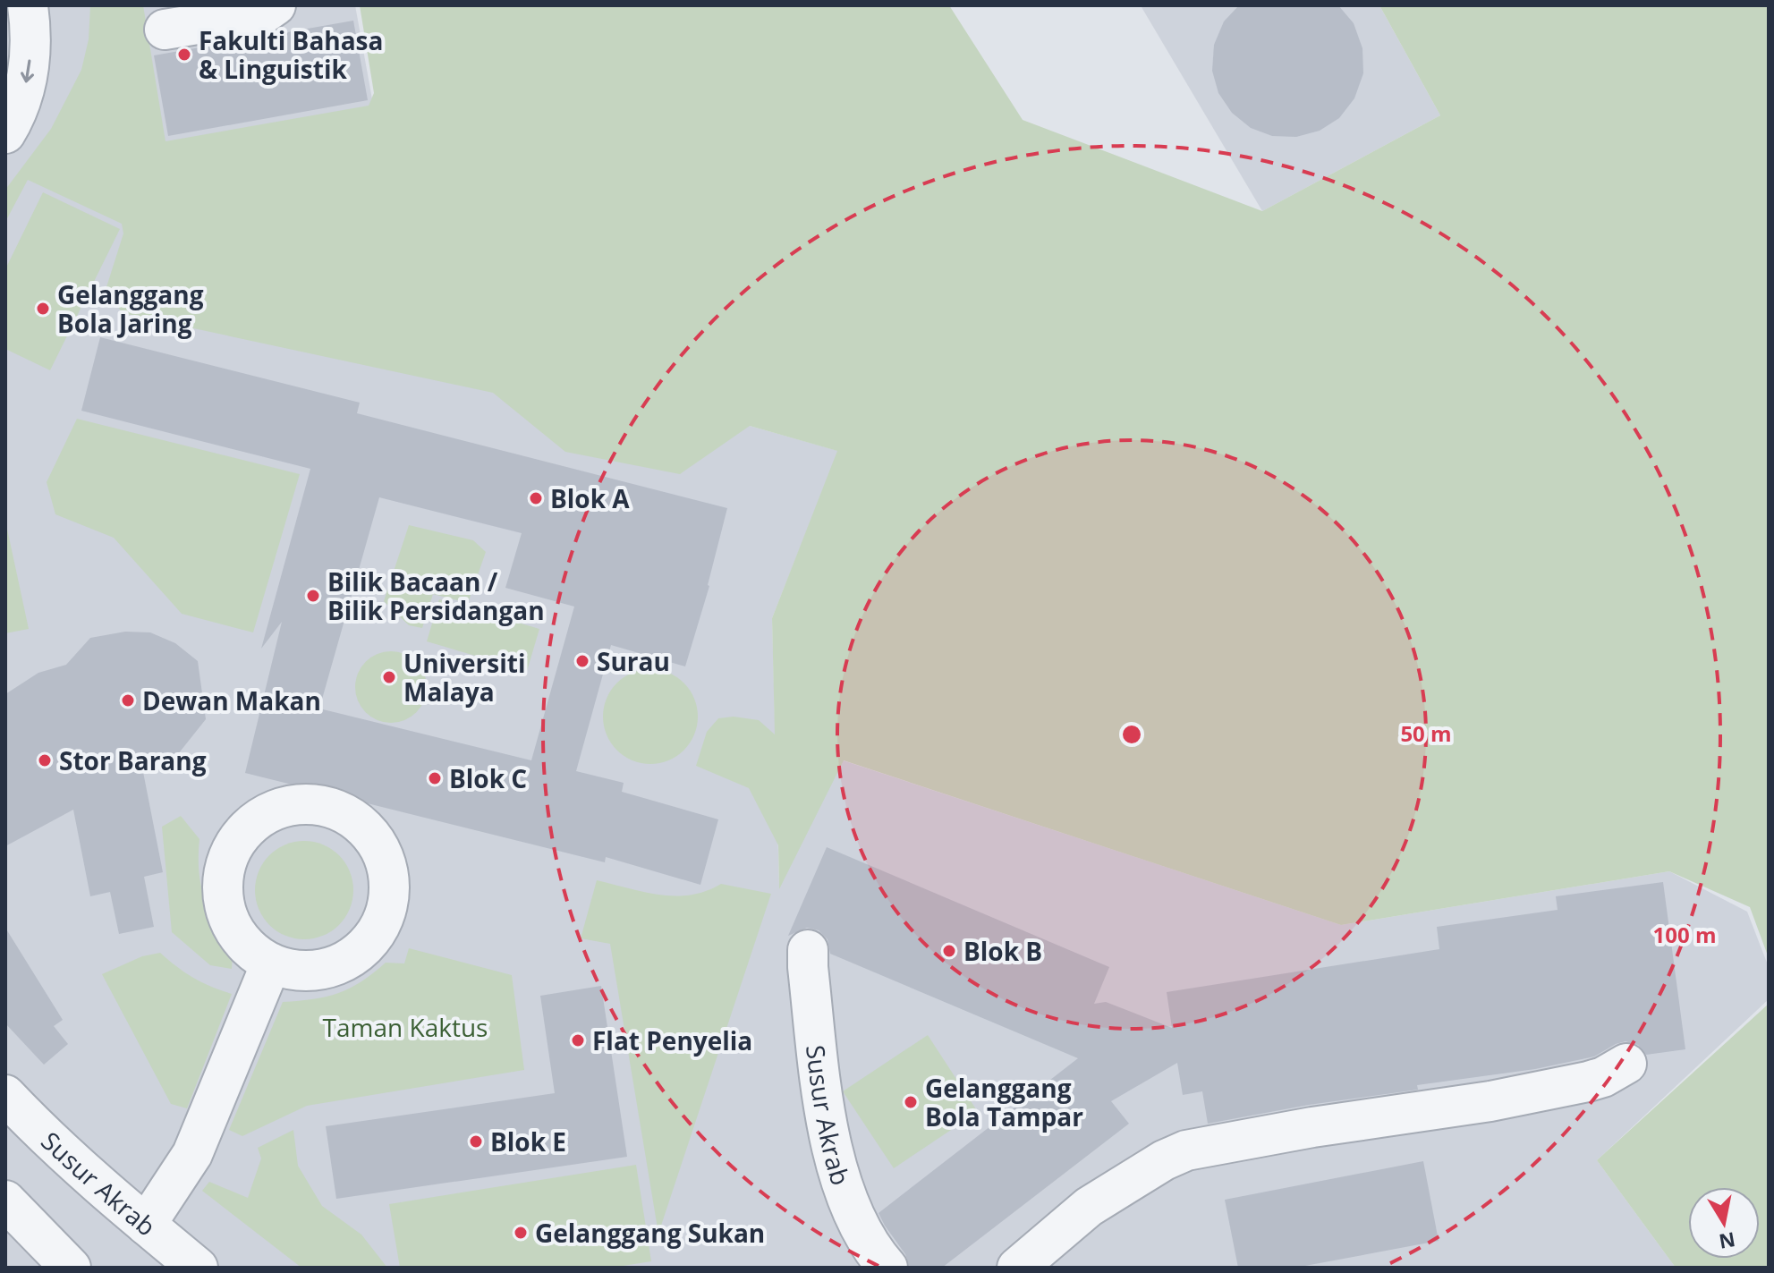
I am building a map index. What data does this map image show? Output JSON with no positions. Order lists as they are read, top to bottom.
{
  "streets": {
    "street": ["Susur Akrab"]
  },
  "parks": ["Taman Kaktus"],
  "places": [
    "Fakulti Bahasa & Linguistik",
    "Gelanggang Bola Jaring",
    "Blok A",
    "Bilik Bacaan / Bilik Persidangan",
    "Surau",
    "Universiti Malaya",
    "Dewan Makan",
    "Stor Barang",
    "Blok C",
    "Blok B",
    "Flat Penyelia",
    "Gelanggang Bola Tampar",
    "Blok E",
    "Gelanggang Sukan"
  ],
  "north": "bottom",
  "rings": ["50 m", "100 m"]
}
